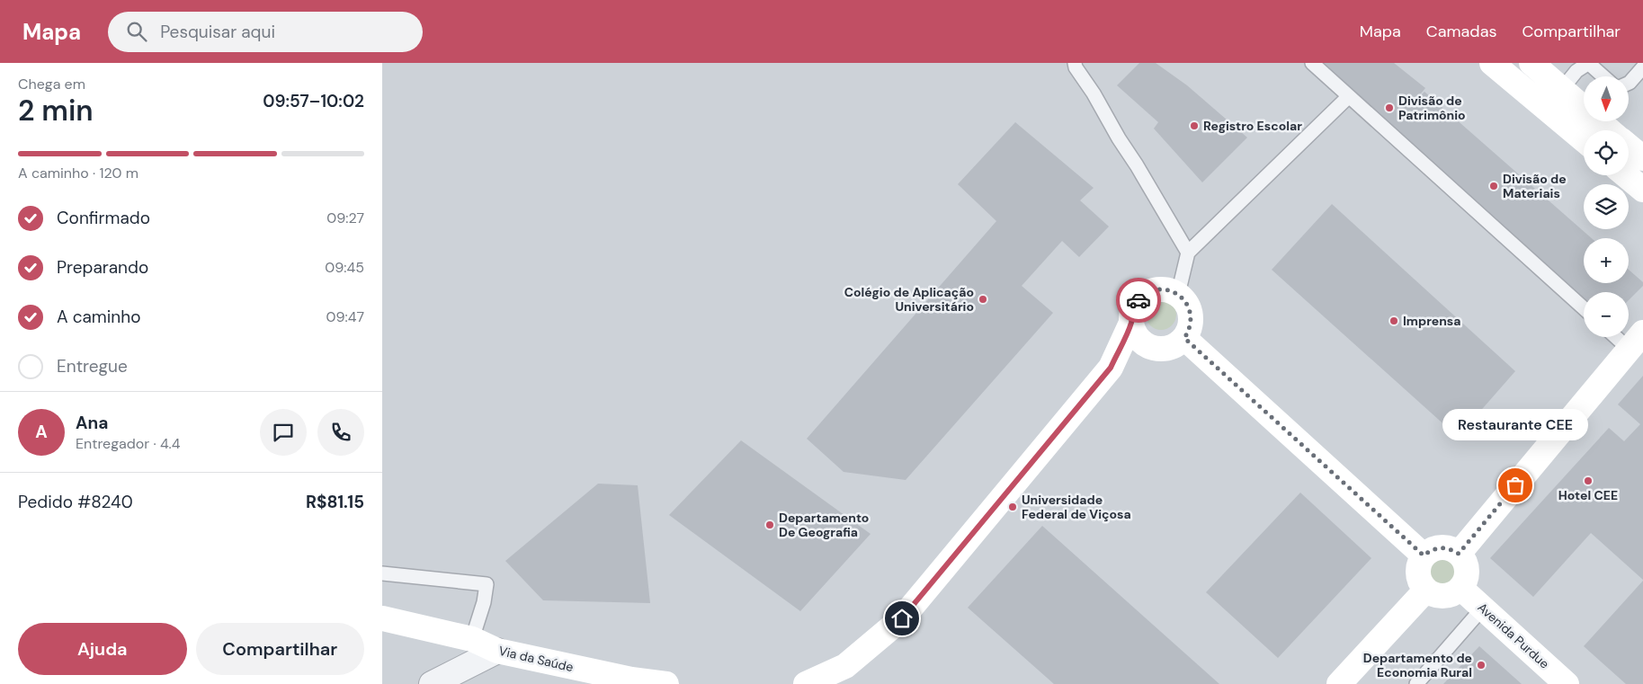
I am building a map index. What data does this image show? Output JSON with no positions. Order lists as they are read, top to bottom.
{
  "streets": {
    "street": ["Avenida Purdue", "Via da Saúde"]
  },
  "places": [
    "Divisão de Patrimônio",
    "Registro Escolar",
    "Divisão de Materiais",
    "Colégio de Aplicação Universitário",
    "Imprensa",
    "Hotel CEE",
    "Restaurante CEE",
    "Universidade Federal de Viçosa",
    "Departamento De Geografia",
    "Departamento de Economia Rural"
  ],
  "north": "bottom",
  "page": {
    "header": "Mapa",
    "search": "Pesquisar aqui",
    "nav": ["Mapa", "Camadas", "Compartilhar"],
    "heading": ["2 min", "Chega em", "09:57–10:02"],
    "panel": [
      "Ana",
      "Entregador · 4.4",
      "Pedido #8240",
      "R$81.15"
    ],
    "map_buttons": ["+", "−"],
    "bar": "A caminho · 120 m",
    "list": [
      ["Confirmado", "09:27"],
      ["Preparando", "09:45"],
      ["A caminho", "09:47"],
      "Entregue"
    ],
    "round": "A",
    "bubble": "Restaurante CEE",
    "buttons": ["Ajuda", "Compartilhar"]
  }
}
